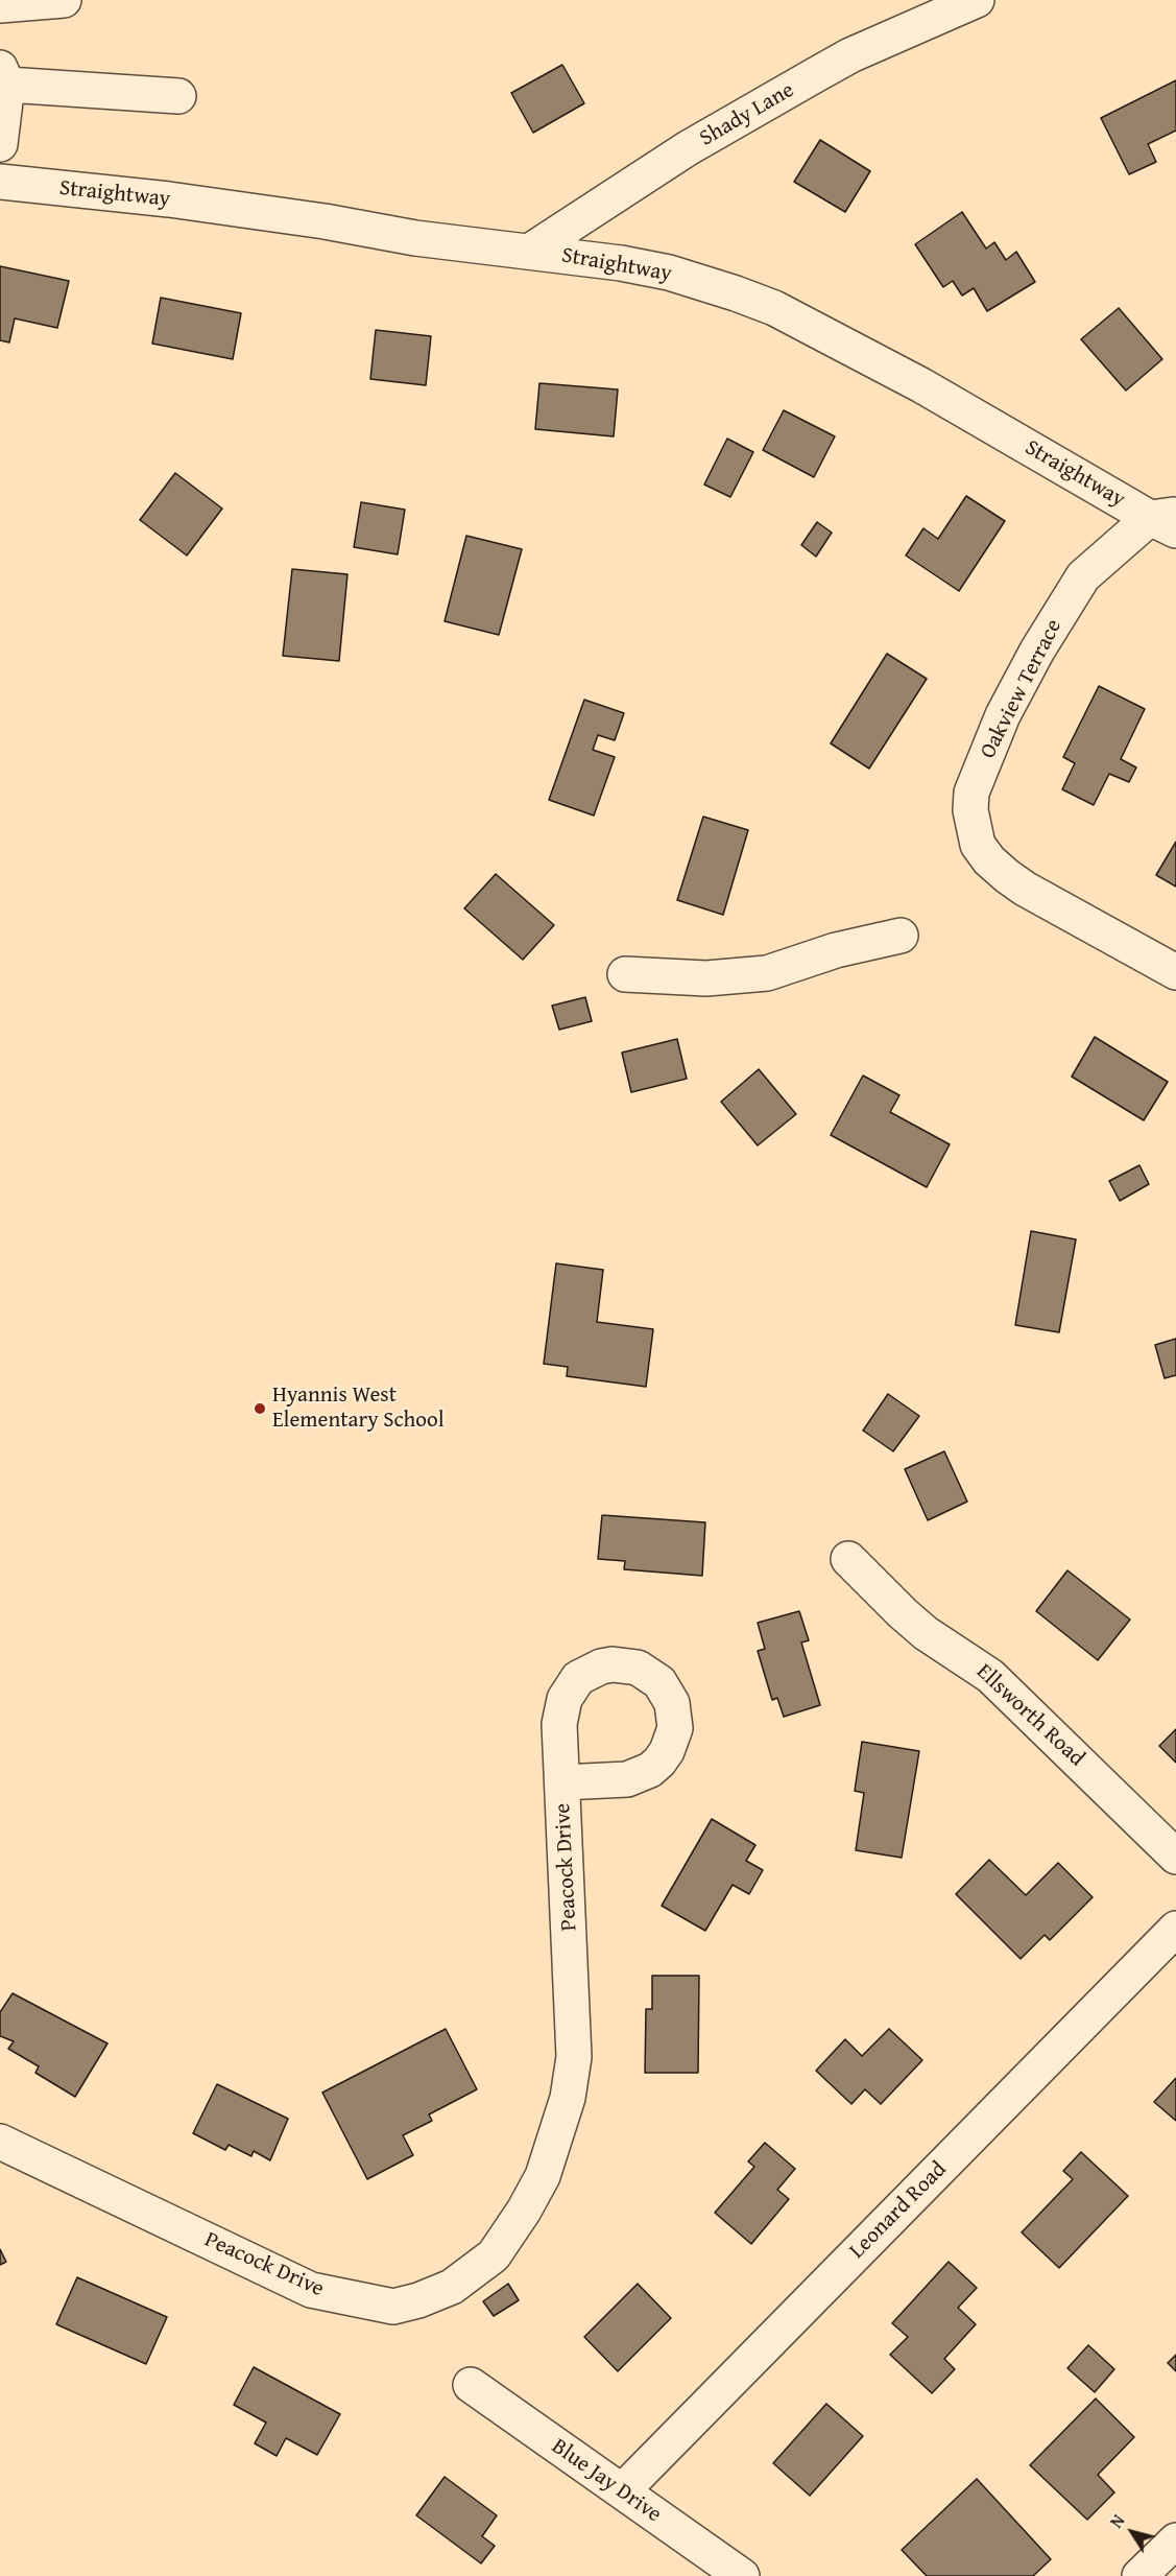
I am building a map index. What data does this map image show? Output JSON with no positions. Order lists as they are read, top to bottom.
{
  "streets": {
    "street": [
      "Shady Lane",
      "Straightway",
      "Oakview Terrace",
      "Ellsworth Road",
      "Peacock Drive",
      "Leonard Road",
      "Blue Jay Drive"
    ]
  },
  "crossings": [
    ["Shady Lane", "Straightway"],
    ["Straightway", "Oakview Terrace"],
    ["Leonard Road", "Blue Jay Drive"]
  ],
  "places": ["Hyannis West Elementary School"],
  "north": "top left"
}
